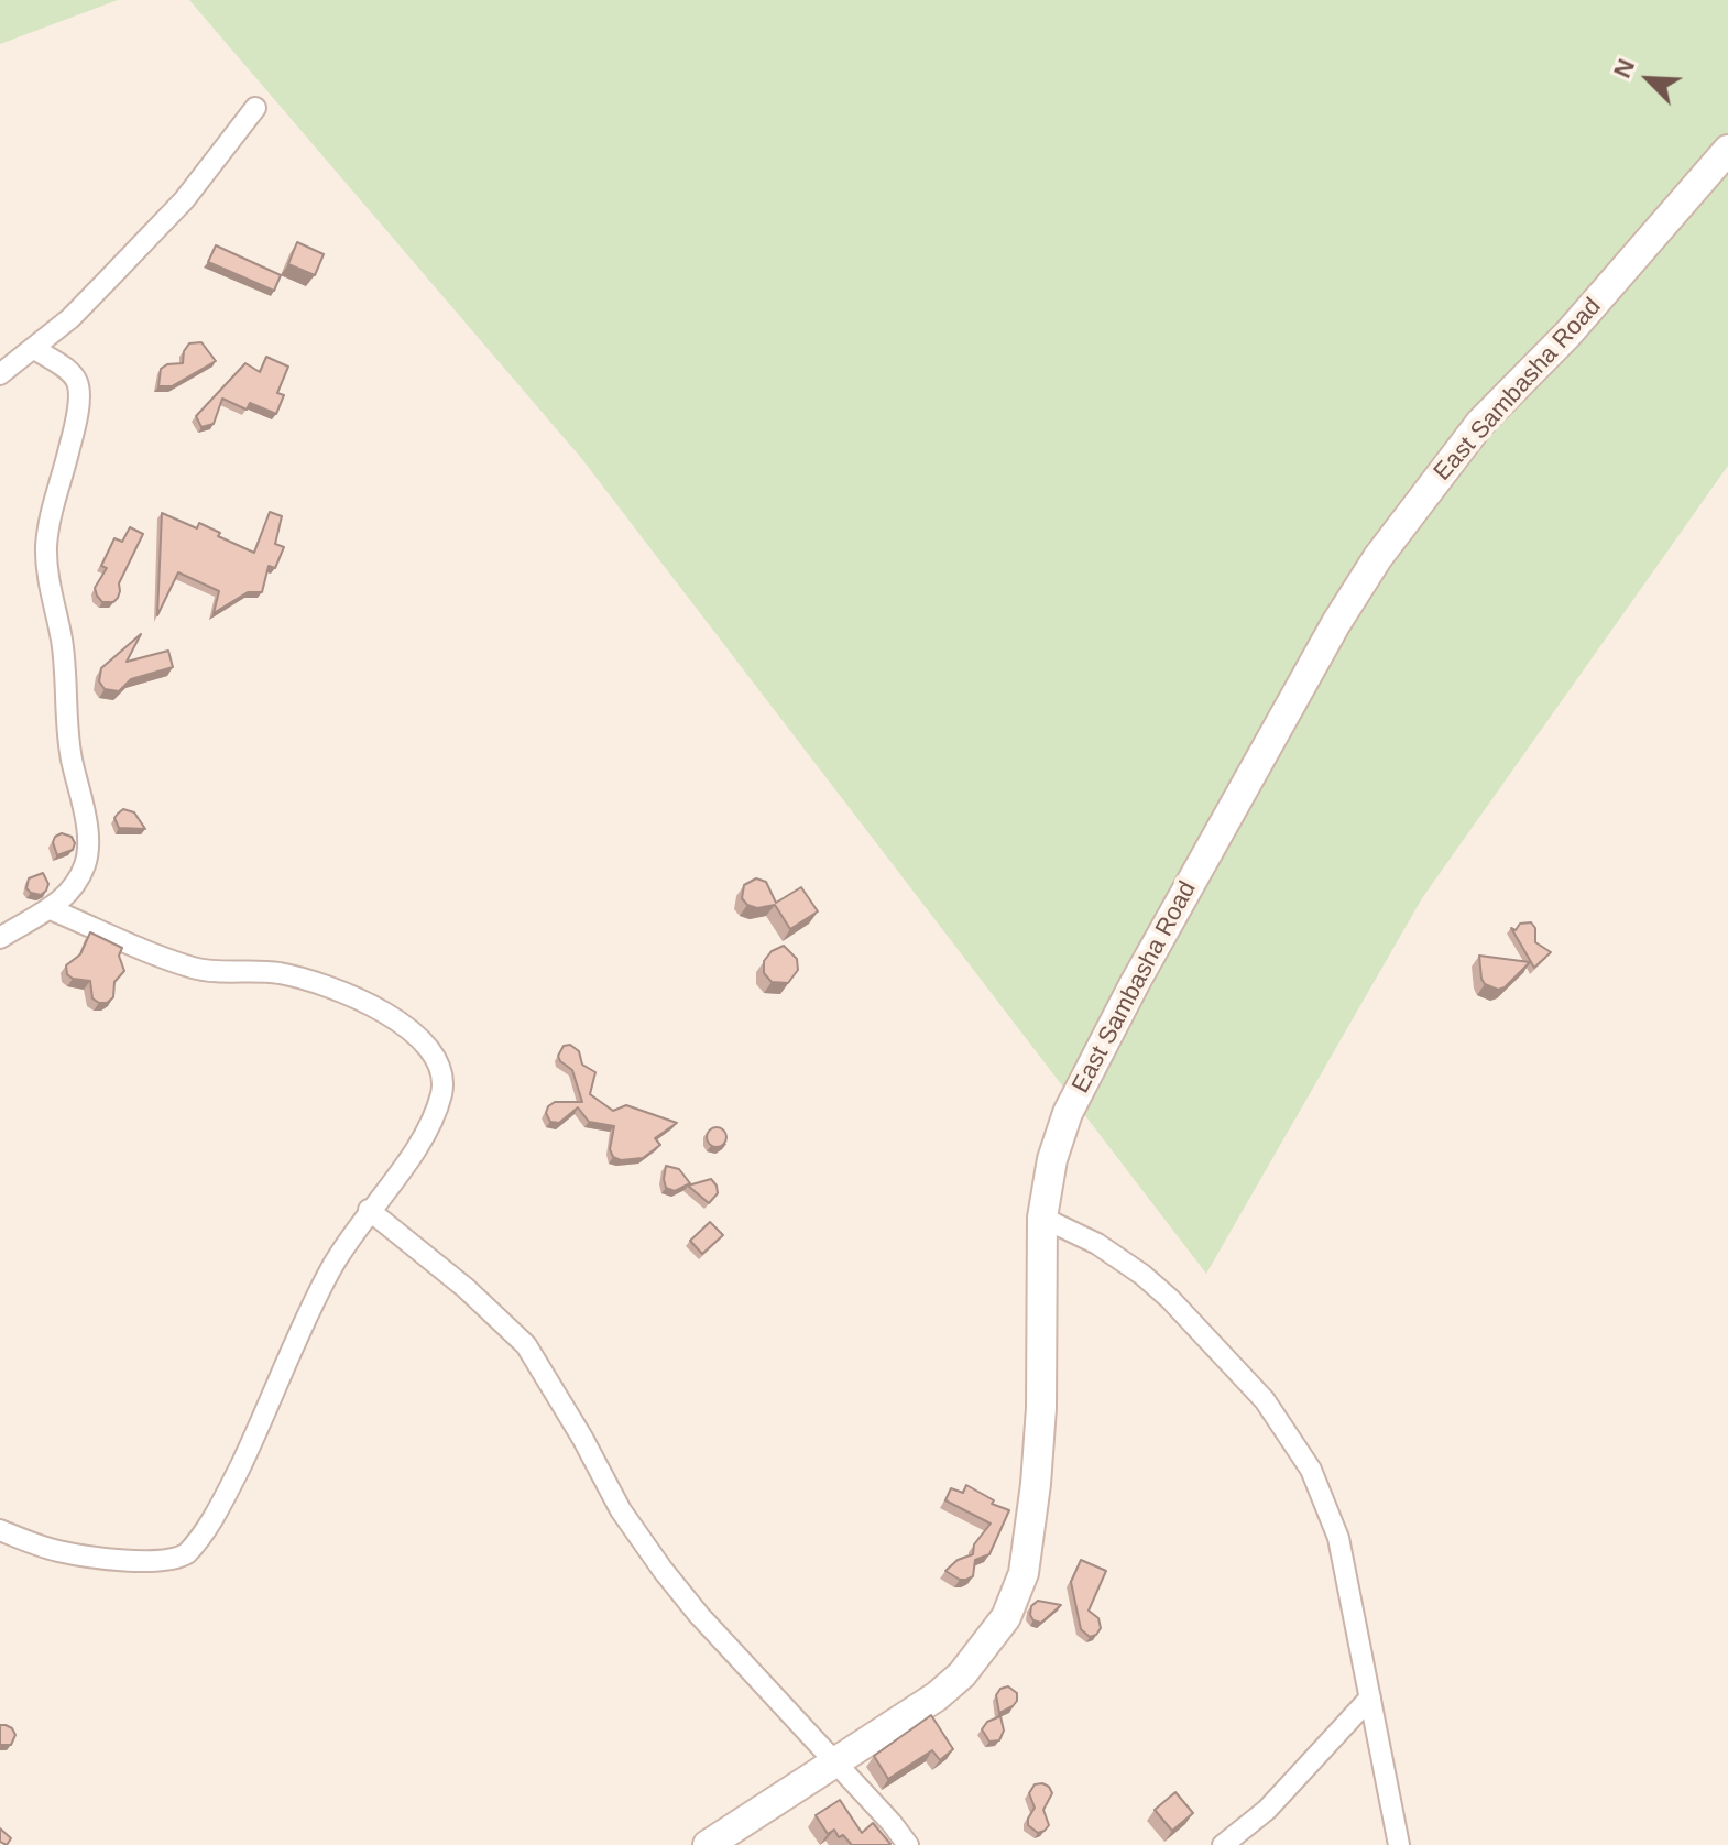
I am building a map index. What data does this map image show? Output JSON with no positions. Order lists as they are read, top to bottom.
{
  "streets": {
    "street": ["East Sambasha Road"]
  },
  "north": "top left"
}
